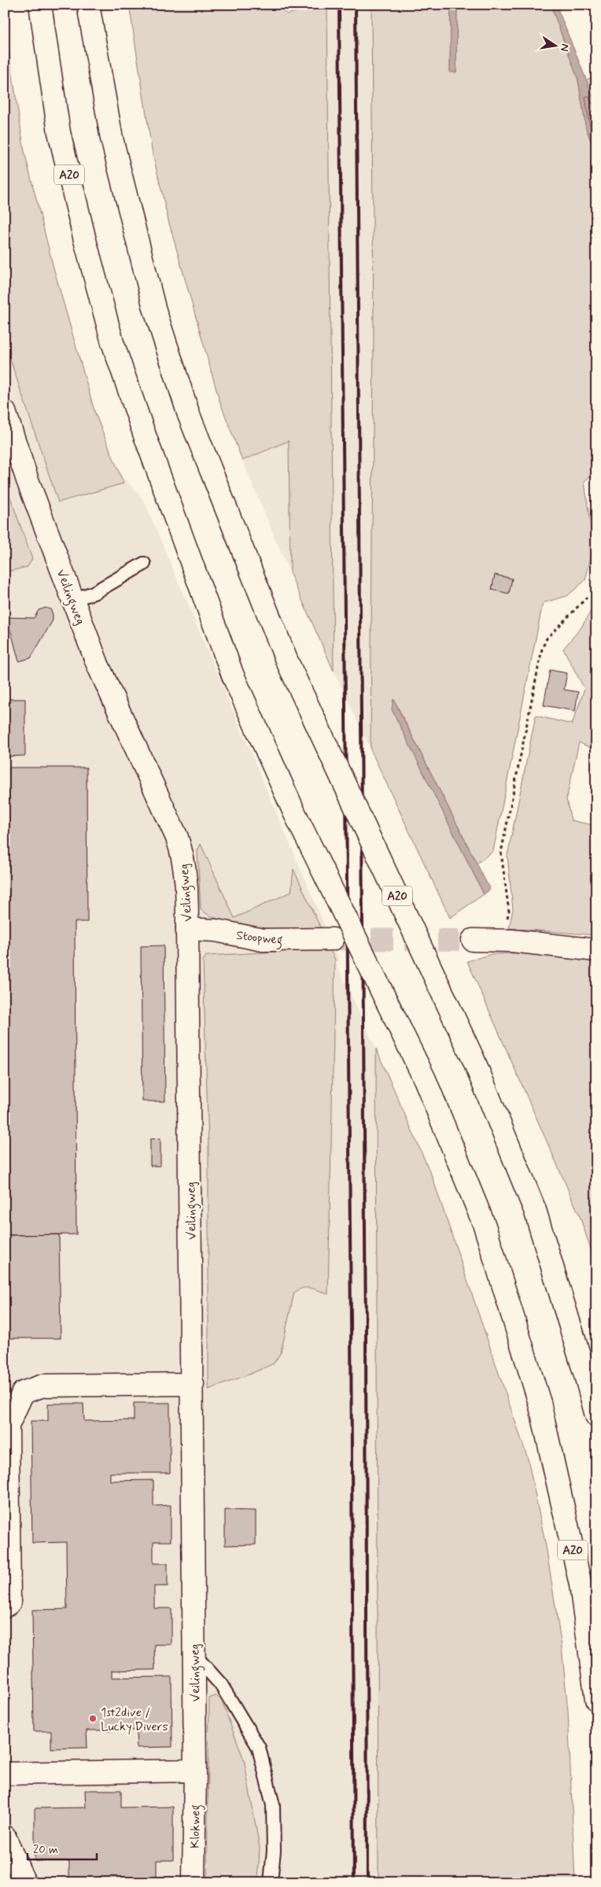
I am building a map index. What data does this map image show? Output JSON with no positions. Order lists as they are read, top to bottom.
{
  "streets": {
    "main road": [
      "A20",
      "Veilingweg",
      "Stoopweg",
      "Klokweg"
    ]
  },
  "crossings": [
    ["Veilingweg", "Stoopweg"],
    ["Veilingweg", "Klokweg"]
  ],
  "places": ["1st2dive / Lucky Divers"],
  "scale_bar": "20 m",
  "north": "right"
}
